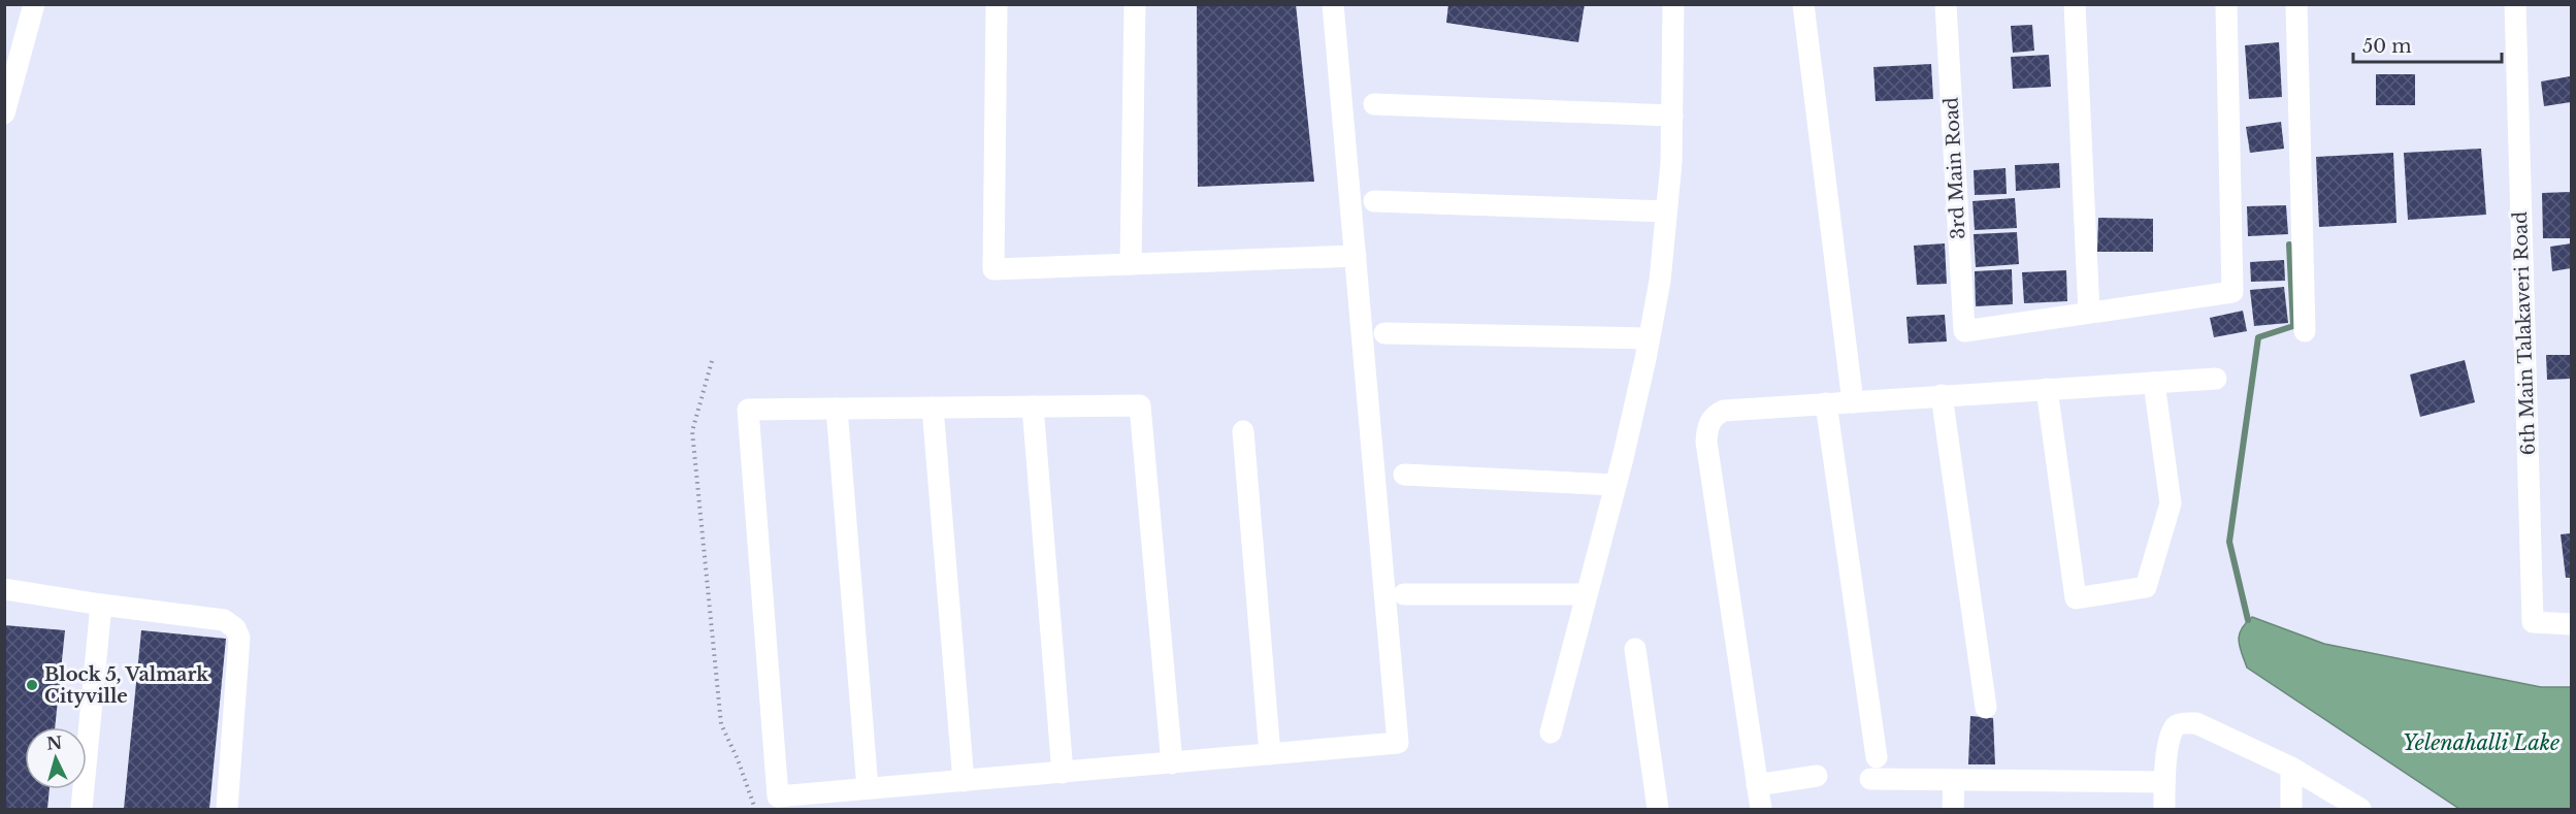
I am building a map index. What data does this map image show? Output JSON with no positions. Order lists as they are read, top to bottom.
{
  "streets": {
    "street": ["3rd Main Road", "6th Main Talakaveri Road"]
  },
  "water": ["Yelenahalli Lake"],
  "places": ["Block 5, Valmark Cityville"],
  "scale_bar": "50 m",
  "north": "top"
}
